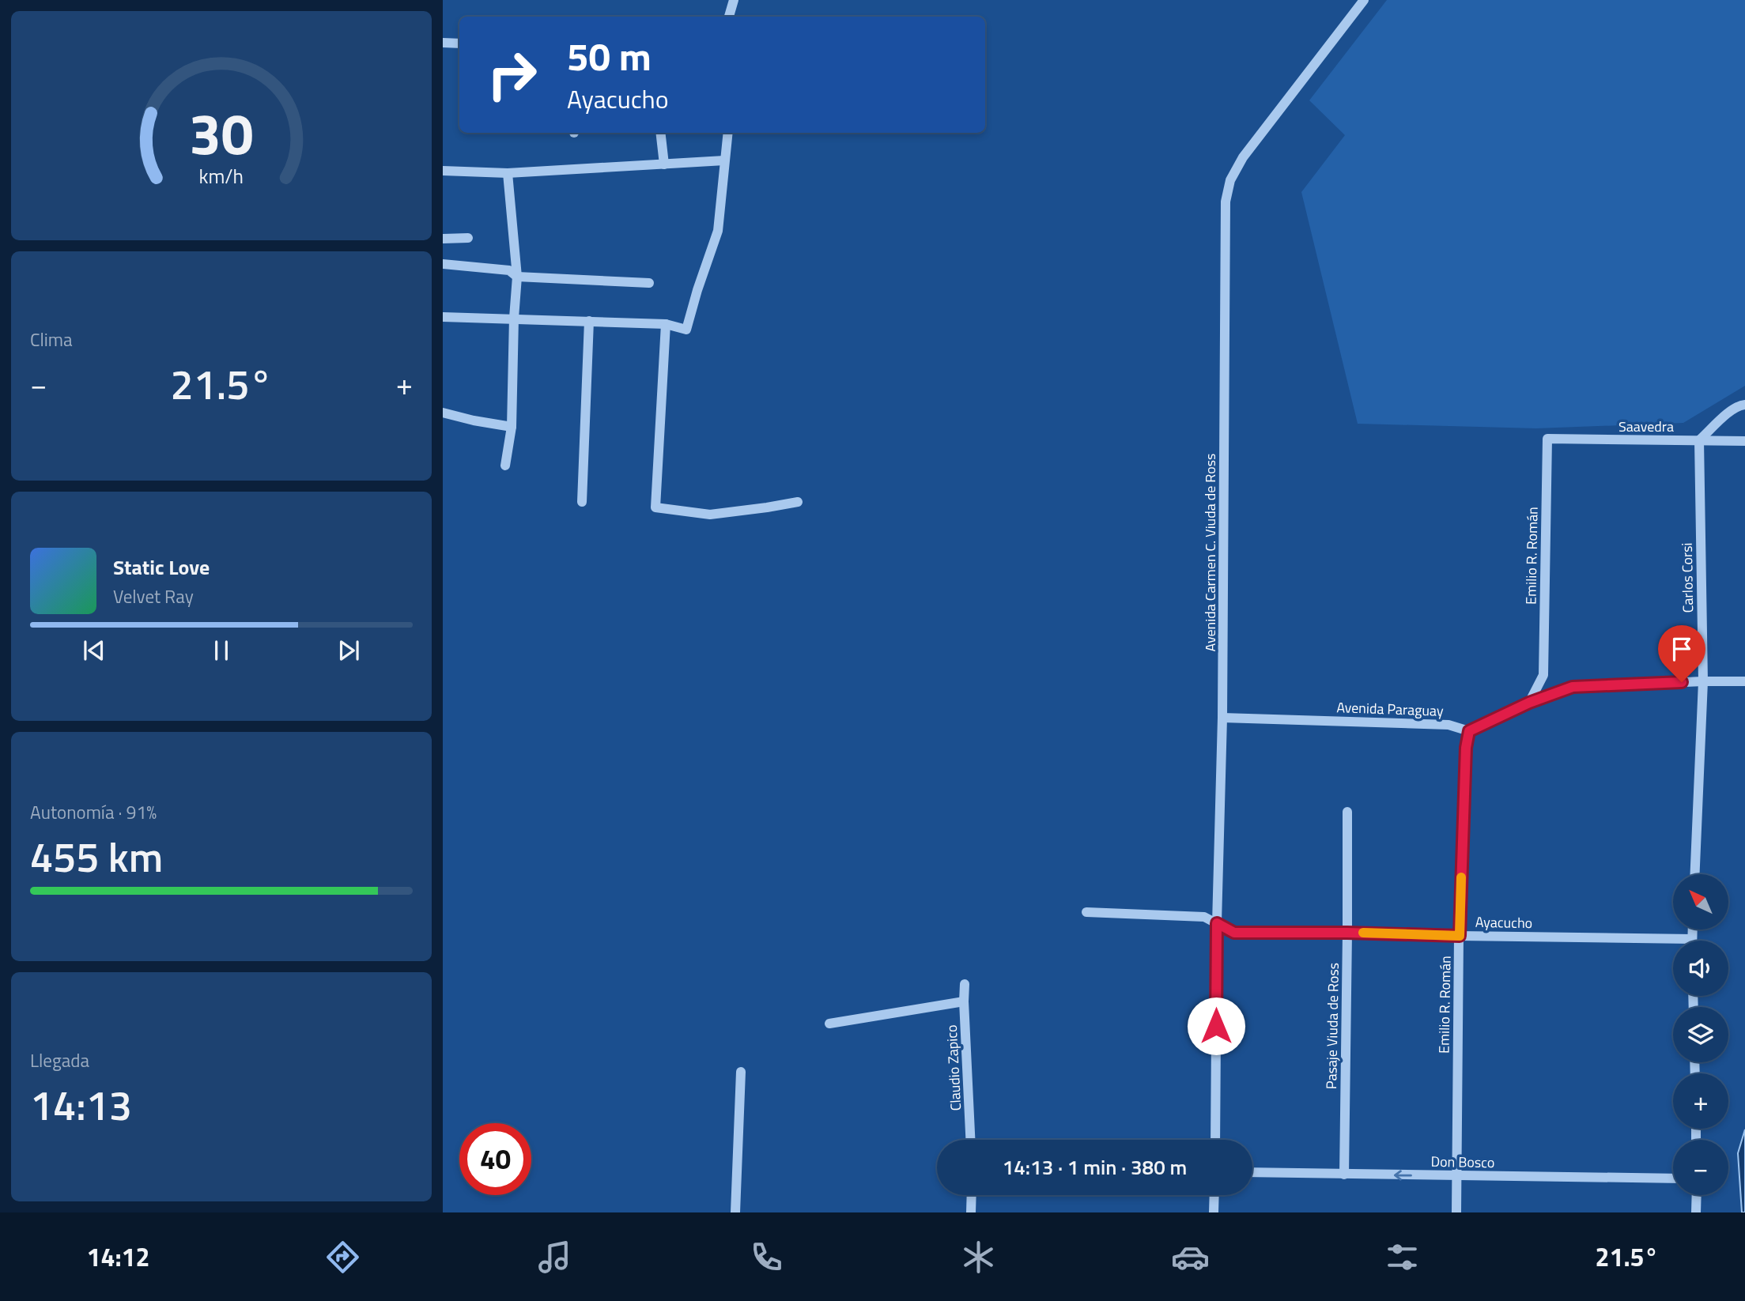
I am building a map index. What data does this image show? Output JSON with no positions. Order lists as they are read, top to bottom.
{
  "streets": {
    "street": [
      "Saavedra",
      "Avenida Carmen C. Viuda de Ross",
      "Emilio R. Román",
      "Carlos Corsi",
      "Avenida Paraguay",
      "Ayacucho",
      "Pasaje Viuda de Ross",
      "Claudio Zapico",
      "Don Bosco"
    ]
  },
  "crossings": [
    ["Saavedra", "Emilio R. Román"],
    ["Saavedra", "Carlos Corsi"],
    ["Avenida Carmen C. Viuda de Ross", "Avenida Paraguay"],
    ["Avenida Carmen C. Viuda de Ross", "Ayacucho"],
    ["Emilio R. Román", "Avenida Paraguay"],
    ["Emilio R. Román", "Ayacucho"],
    ["Emilio R. Román", "Don Bosco"],
    ["Ayacucho", "Pasaje Viuda de Ross"],
    ["Pasaje Viuda de Ross", "Don Bosco"]
  ],
  "north": "top left",
  "page": {
    "turn": ["50 m", "Ayacucho"],
    "tile": [
      "Clima",
      ["Autonomía · 91%", "455 km"],
      ["Llegada", "14:13"]
    ],
    "heat": ["−", "21.5°", "+"],
    "song": ["Static Love", "Velvet Ray"],
    "map_buttons": ["+", "−"],
    "limit": "40",
    "trip": "14:13 · 1 min · 380 m",
    "tabs": ["14:12", "21.5°"],
    "gauge": ["30", "km/h"]
  }
}
